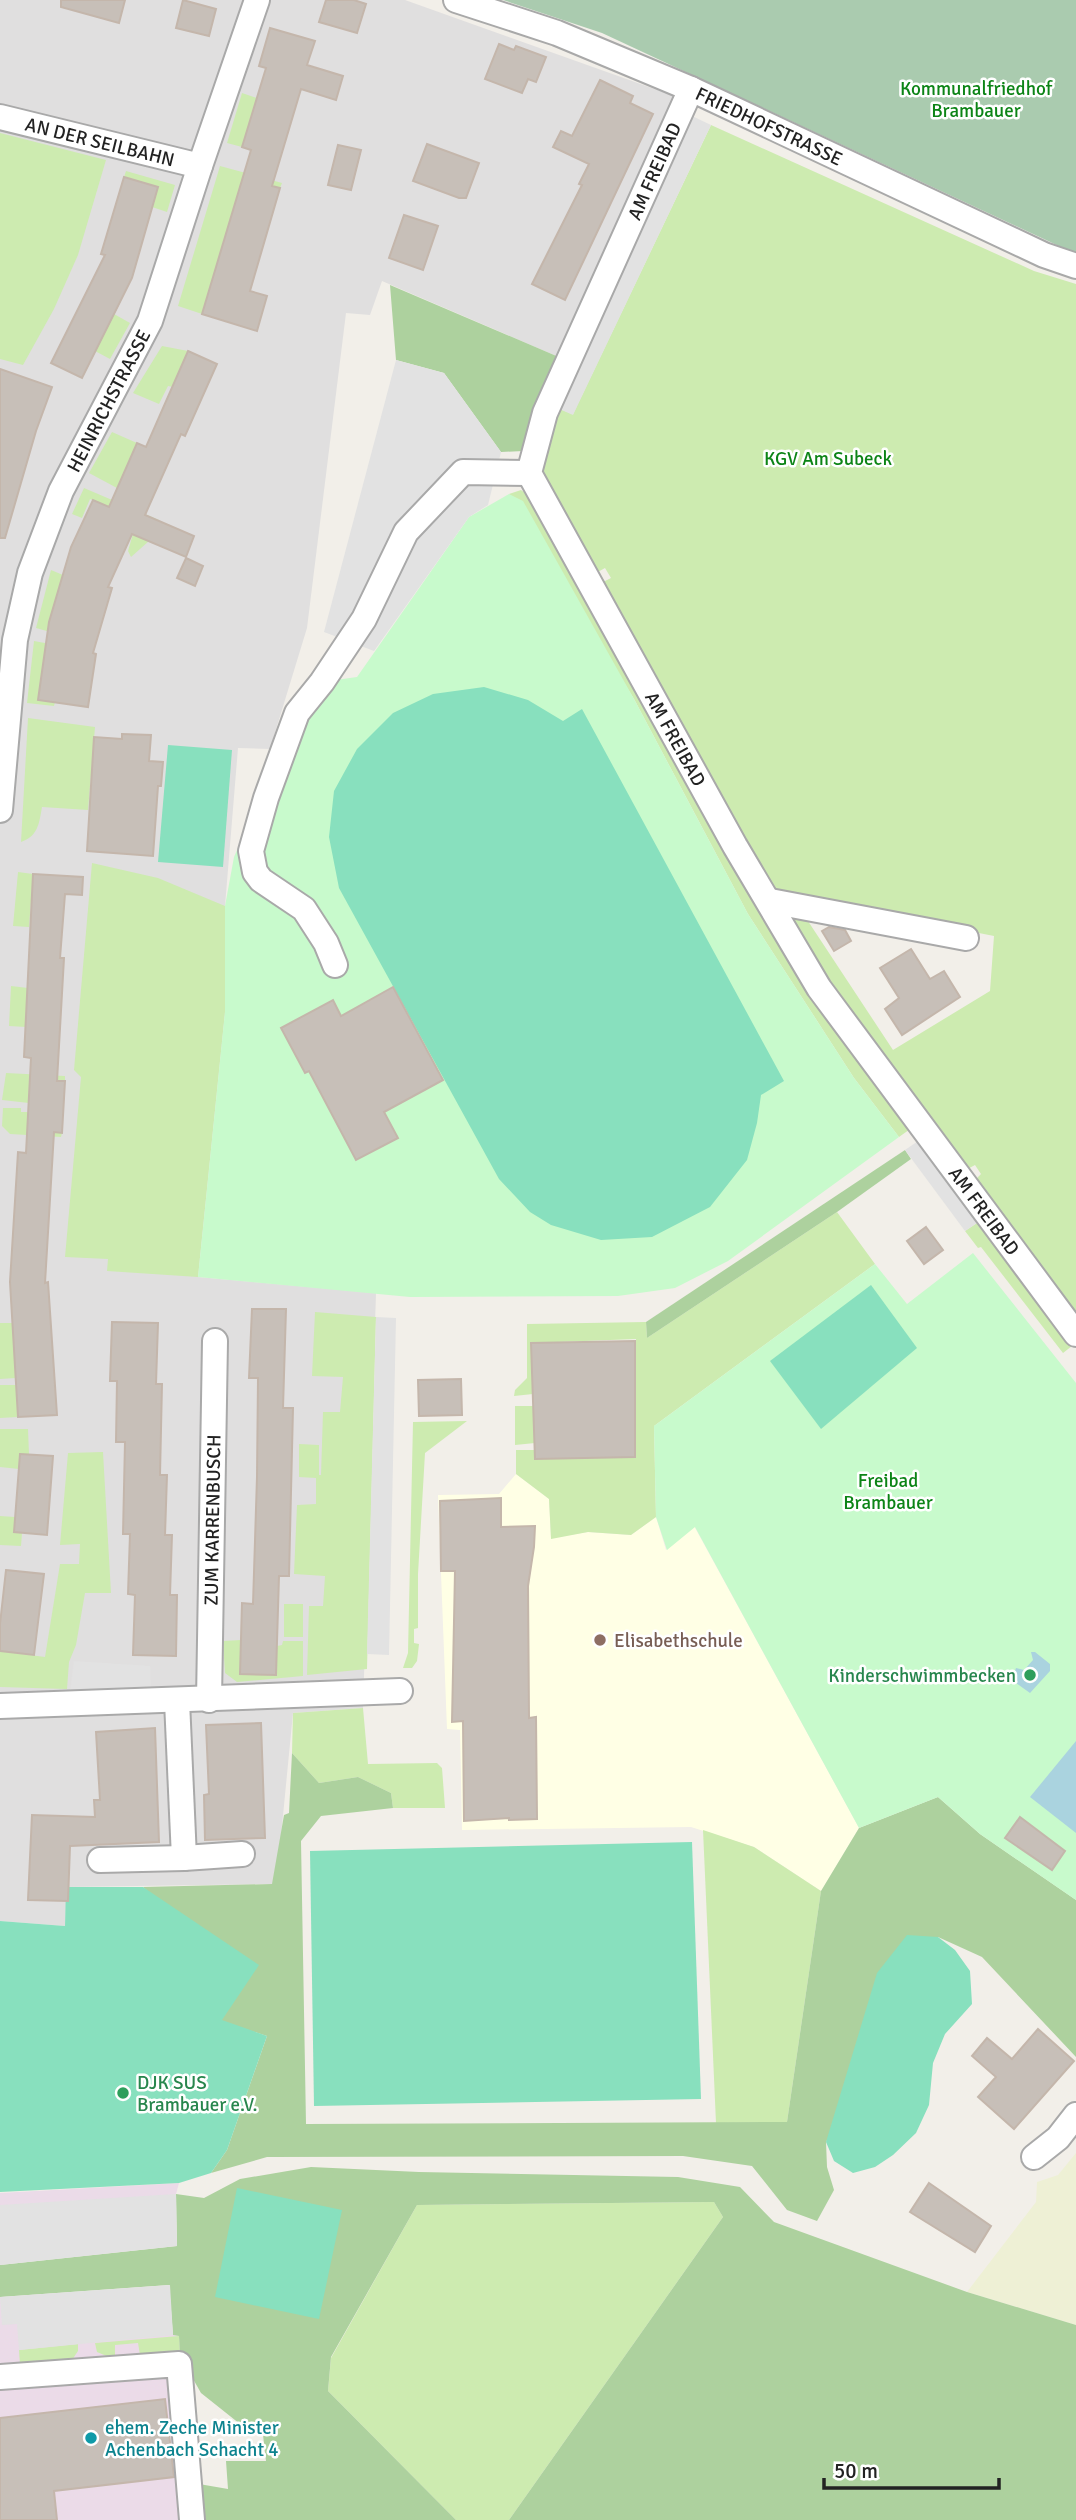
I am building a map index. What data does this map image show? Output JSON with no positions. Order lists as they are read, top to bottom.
{
  "streets": {
    "street": [
      "FRIEDHOFSTRASSE",
      "AN DER SEILBAHN",
      "AM FREIBAD",
      "HEINRICHSTRASSE",
      "ZUM KARRENBUSCH"
    ]
  },
  "crossings": [
    ["FRIEDHOFSTRASSE", "AM FREIBAD"],
    ["AN DER SEILBAHN", "HEINRICHSTRASSE"]
  ],
  "parks": ["Kommunalfriedhof Brambauer", "KGV Am Subeck", "Freibad Brambauer"],
  "places": [
    "Elisabethschule",
    "Kinderschwimmbecken",
    "DJK SUS Brambauer e.V.",
    "ehem. Zeche Minister Achenbach Schacht 4"
  ],
  "scale_bar": "50 m"
}
